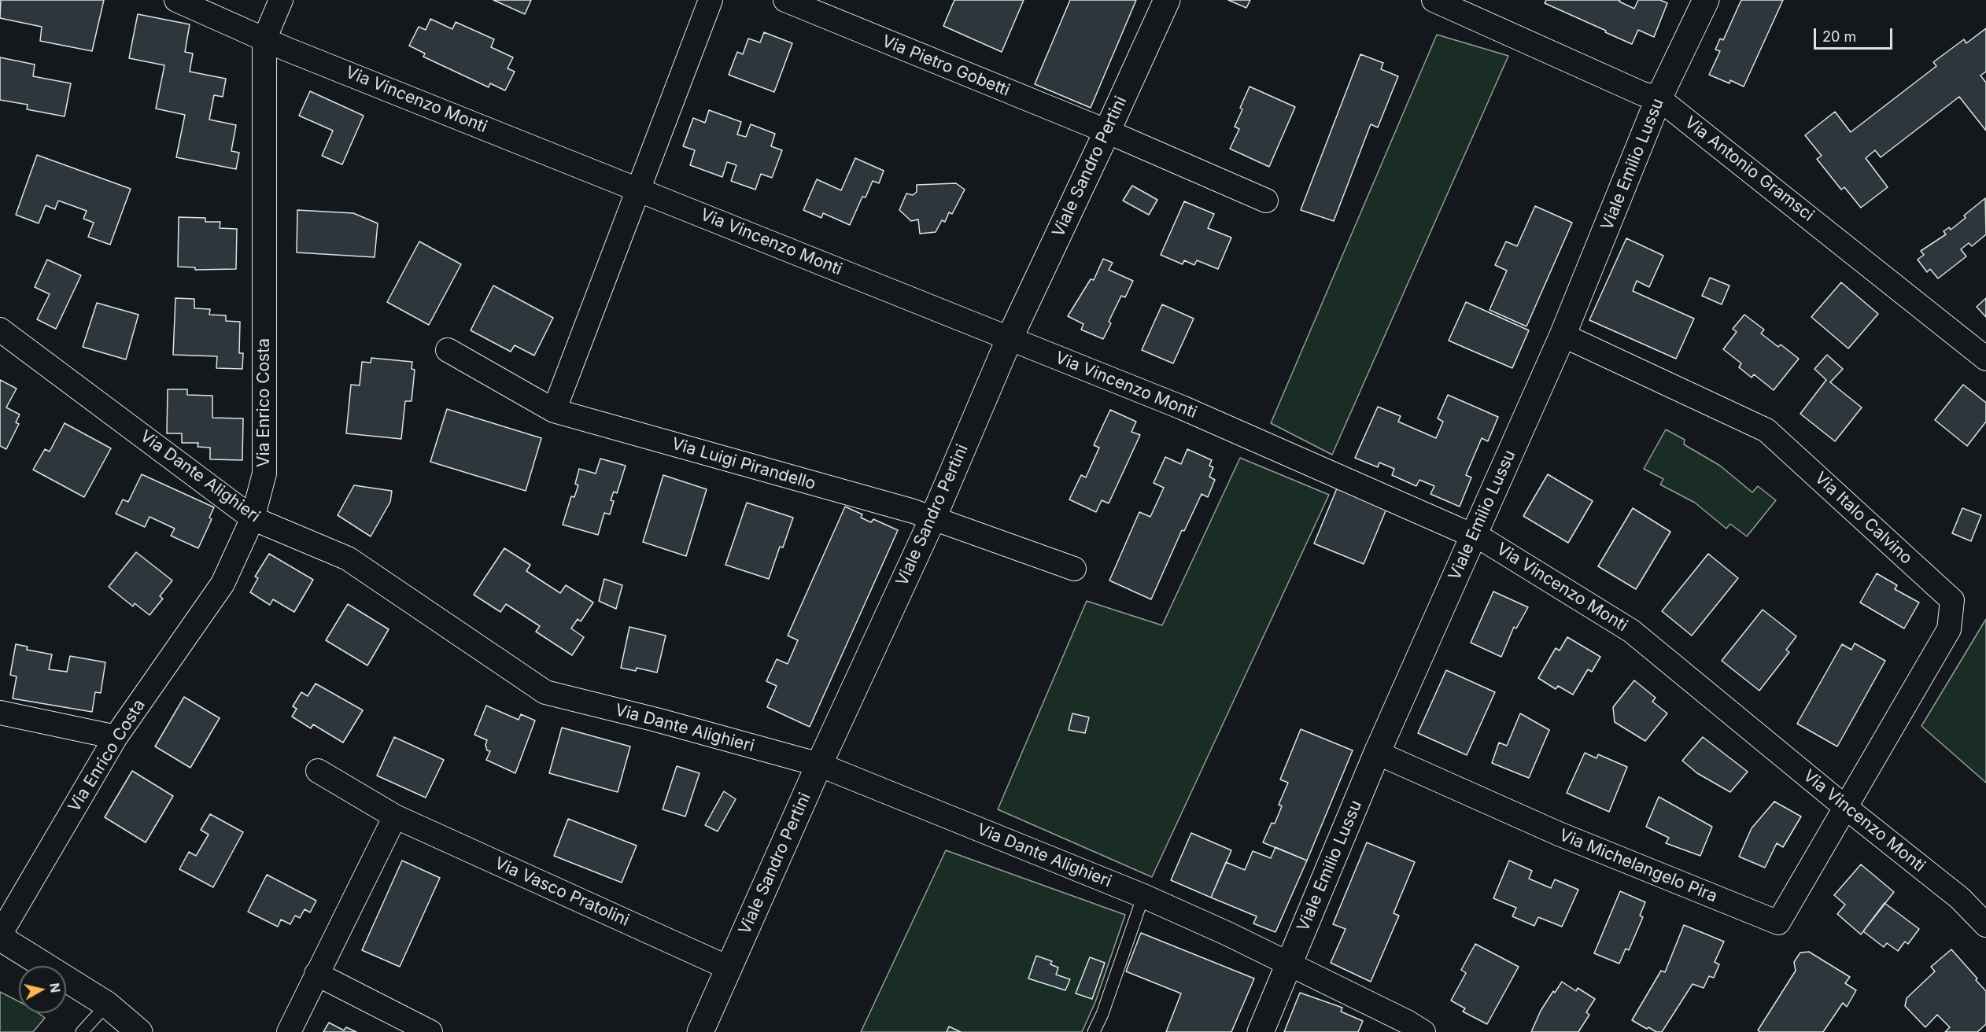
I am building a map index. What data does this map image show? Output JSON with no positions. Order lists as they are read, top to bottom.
{
  "streets": {
    "street": [
      "Via Pietro Gobetti",
      "Via Vincenzo Monti",
      "Viale Emilio Lussu",
      "Viale Sandro Pertini",
      "Via Antonio Gramsci",
      "Via Enrico Costa",
      "Via Luigi Pirandello",
      "Via Dante Alighieri",
      "Via Italo Calvino",
      "Via Michelangelo Pira",
      "Via Vasco Pratolini"
    ]
  },
  "crossings": [
    ["Via Pietro Gobetti", "Viale Sandro Pertini"],
    ["Via Vincenzo Monti", "Viale Emilio Lussu"],
    ["Via Vincenzo Monti", "Viale Sandro Pertini"],
    ["Via Vincenzo Monti", "Via Enrico Costa"],
    ["Via Vincenzo Monti", "Via Italo Calvino"],
    ["Via Vincenzo Monti", "Via Michelangelo Pira"],
    ["Viale Emilio Lussu", "Via Antonio Gramsci"],
    ["Viale Emilio Lussu", "Via Dante Alighieri"],
    ["Viale Emilio Lussu", "Via Italo Calvino"],
    ["Viale Emilio Lussu", "Via Michelangelo Pira"],
    ["Viale Sandro Pertini", "Via Luigi Pirandello"],
    ["Viale Sandro Pertini", "Via Dante Alighieri"],
    ["Viale Sandro Pertini", "Via Vasco Pratolini"],
    ["Via Enrico Costa", "Via Dante Alighieri"],
    ["Via Italo Calvino", "Via Michelangelo Pira"]
  ],
  "scale_bar": "20 m",
  "north": "right"
}
